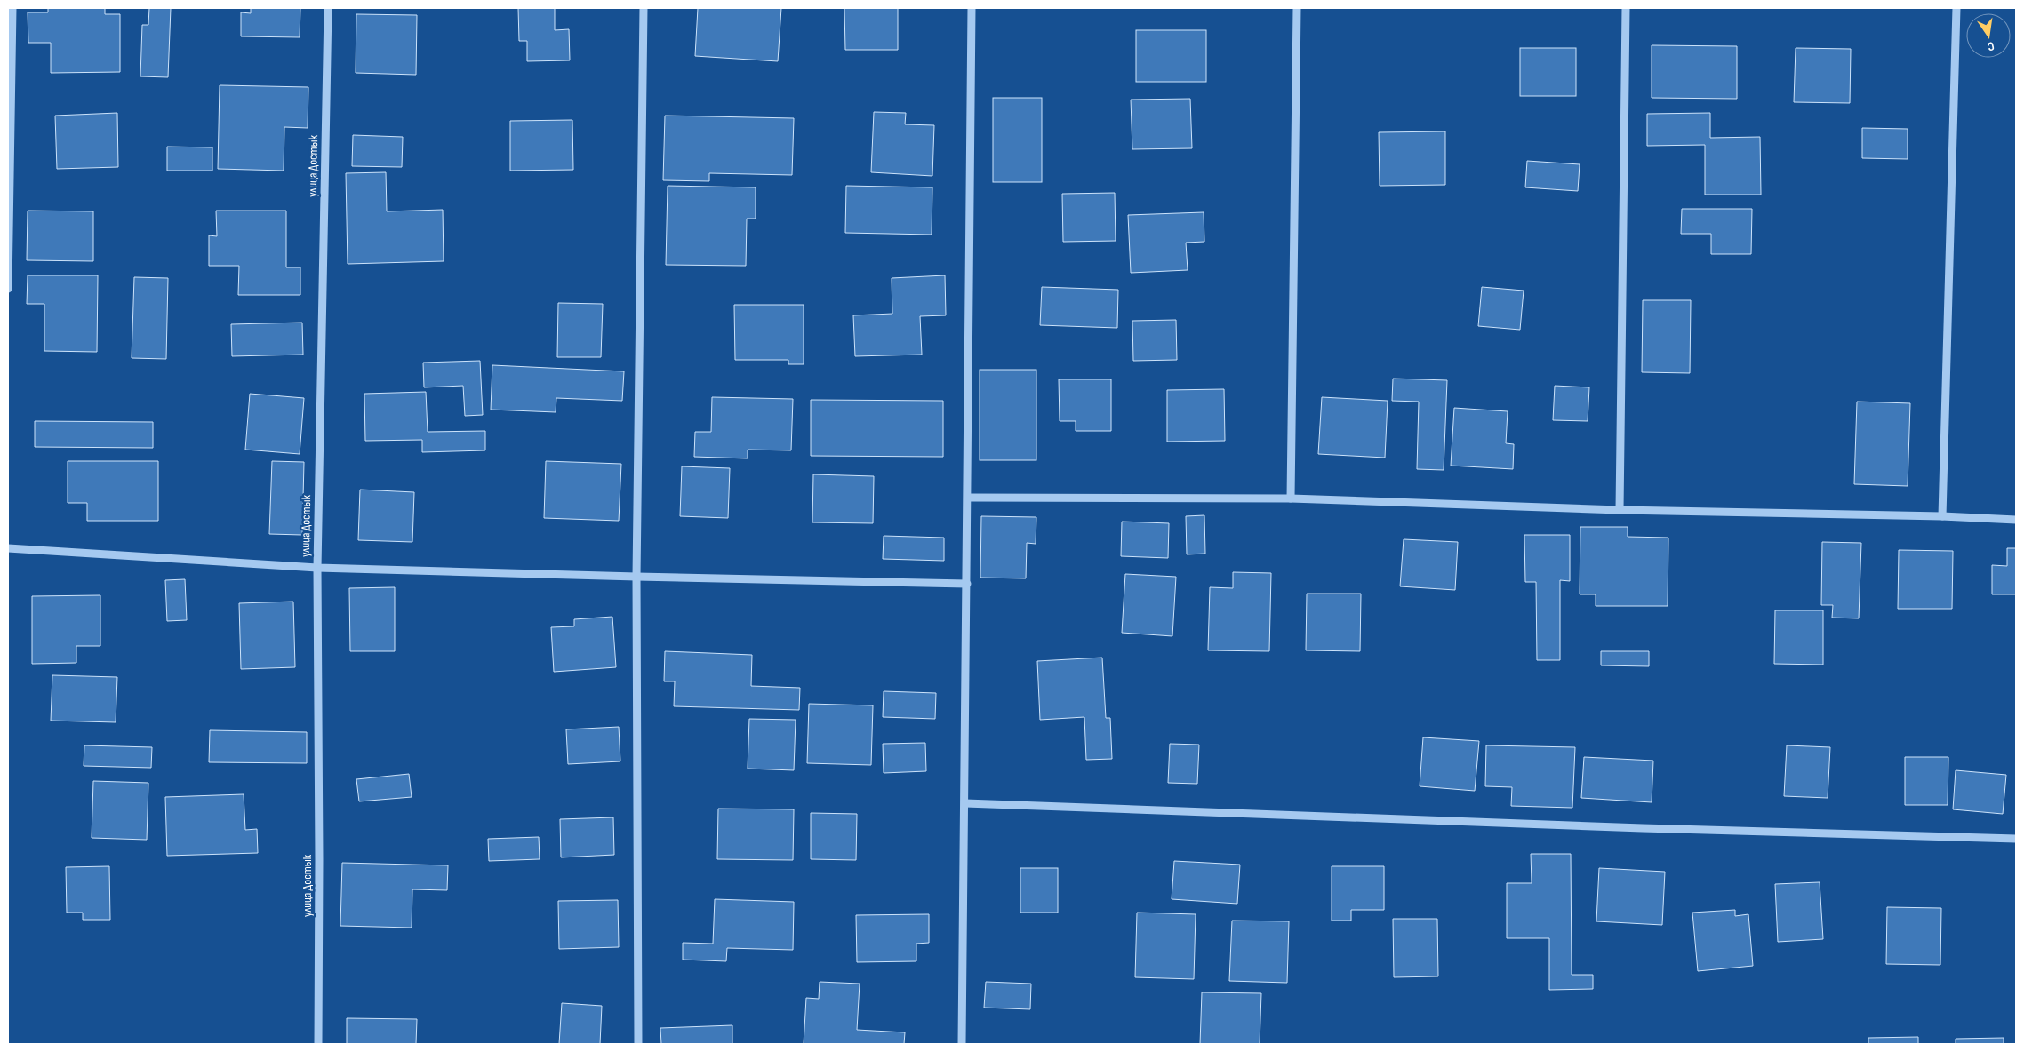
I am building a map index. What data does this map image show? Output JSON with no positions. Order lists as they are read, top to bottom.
{
  "streets": {
    "street": ["улица Достык"]
  },
  "north": "bottom"
}
